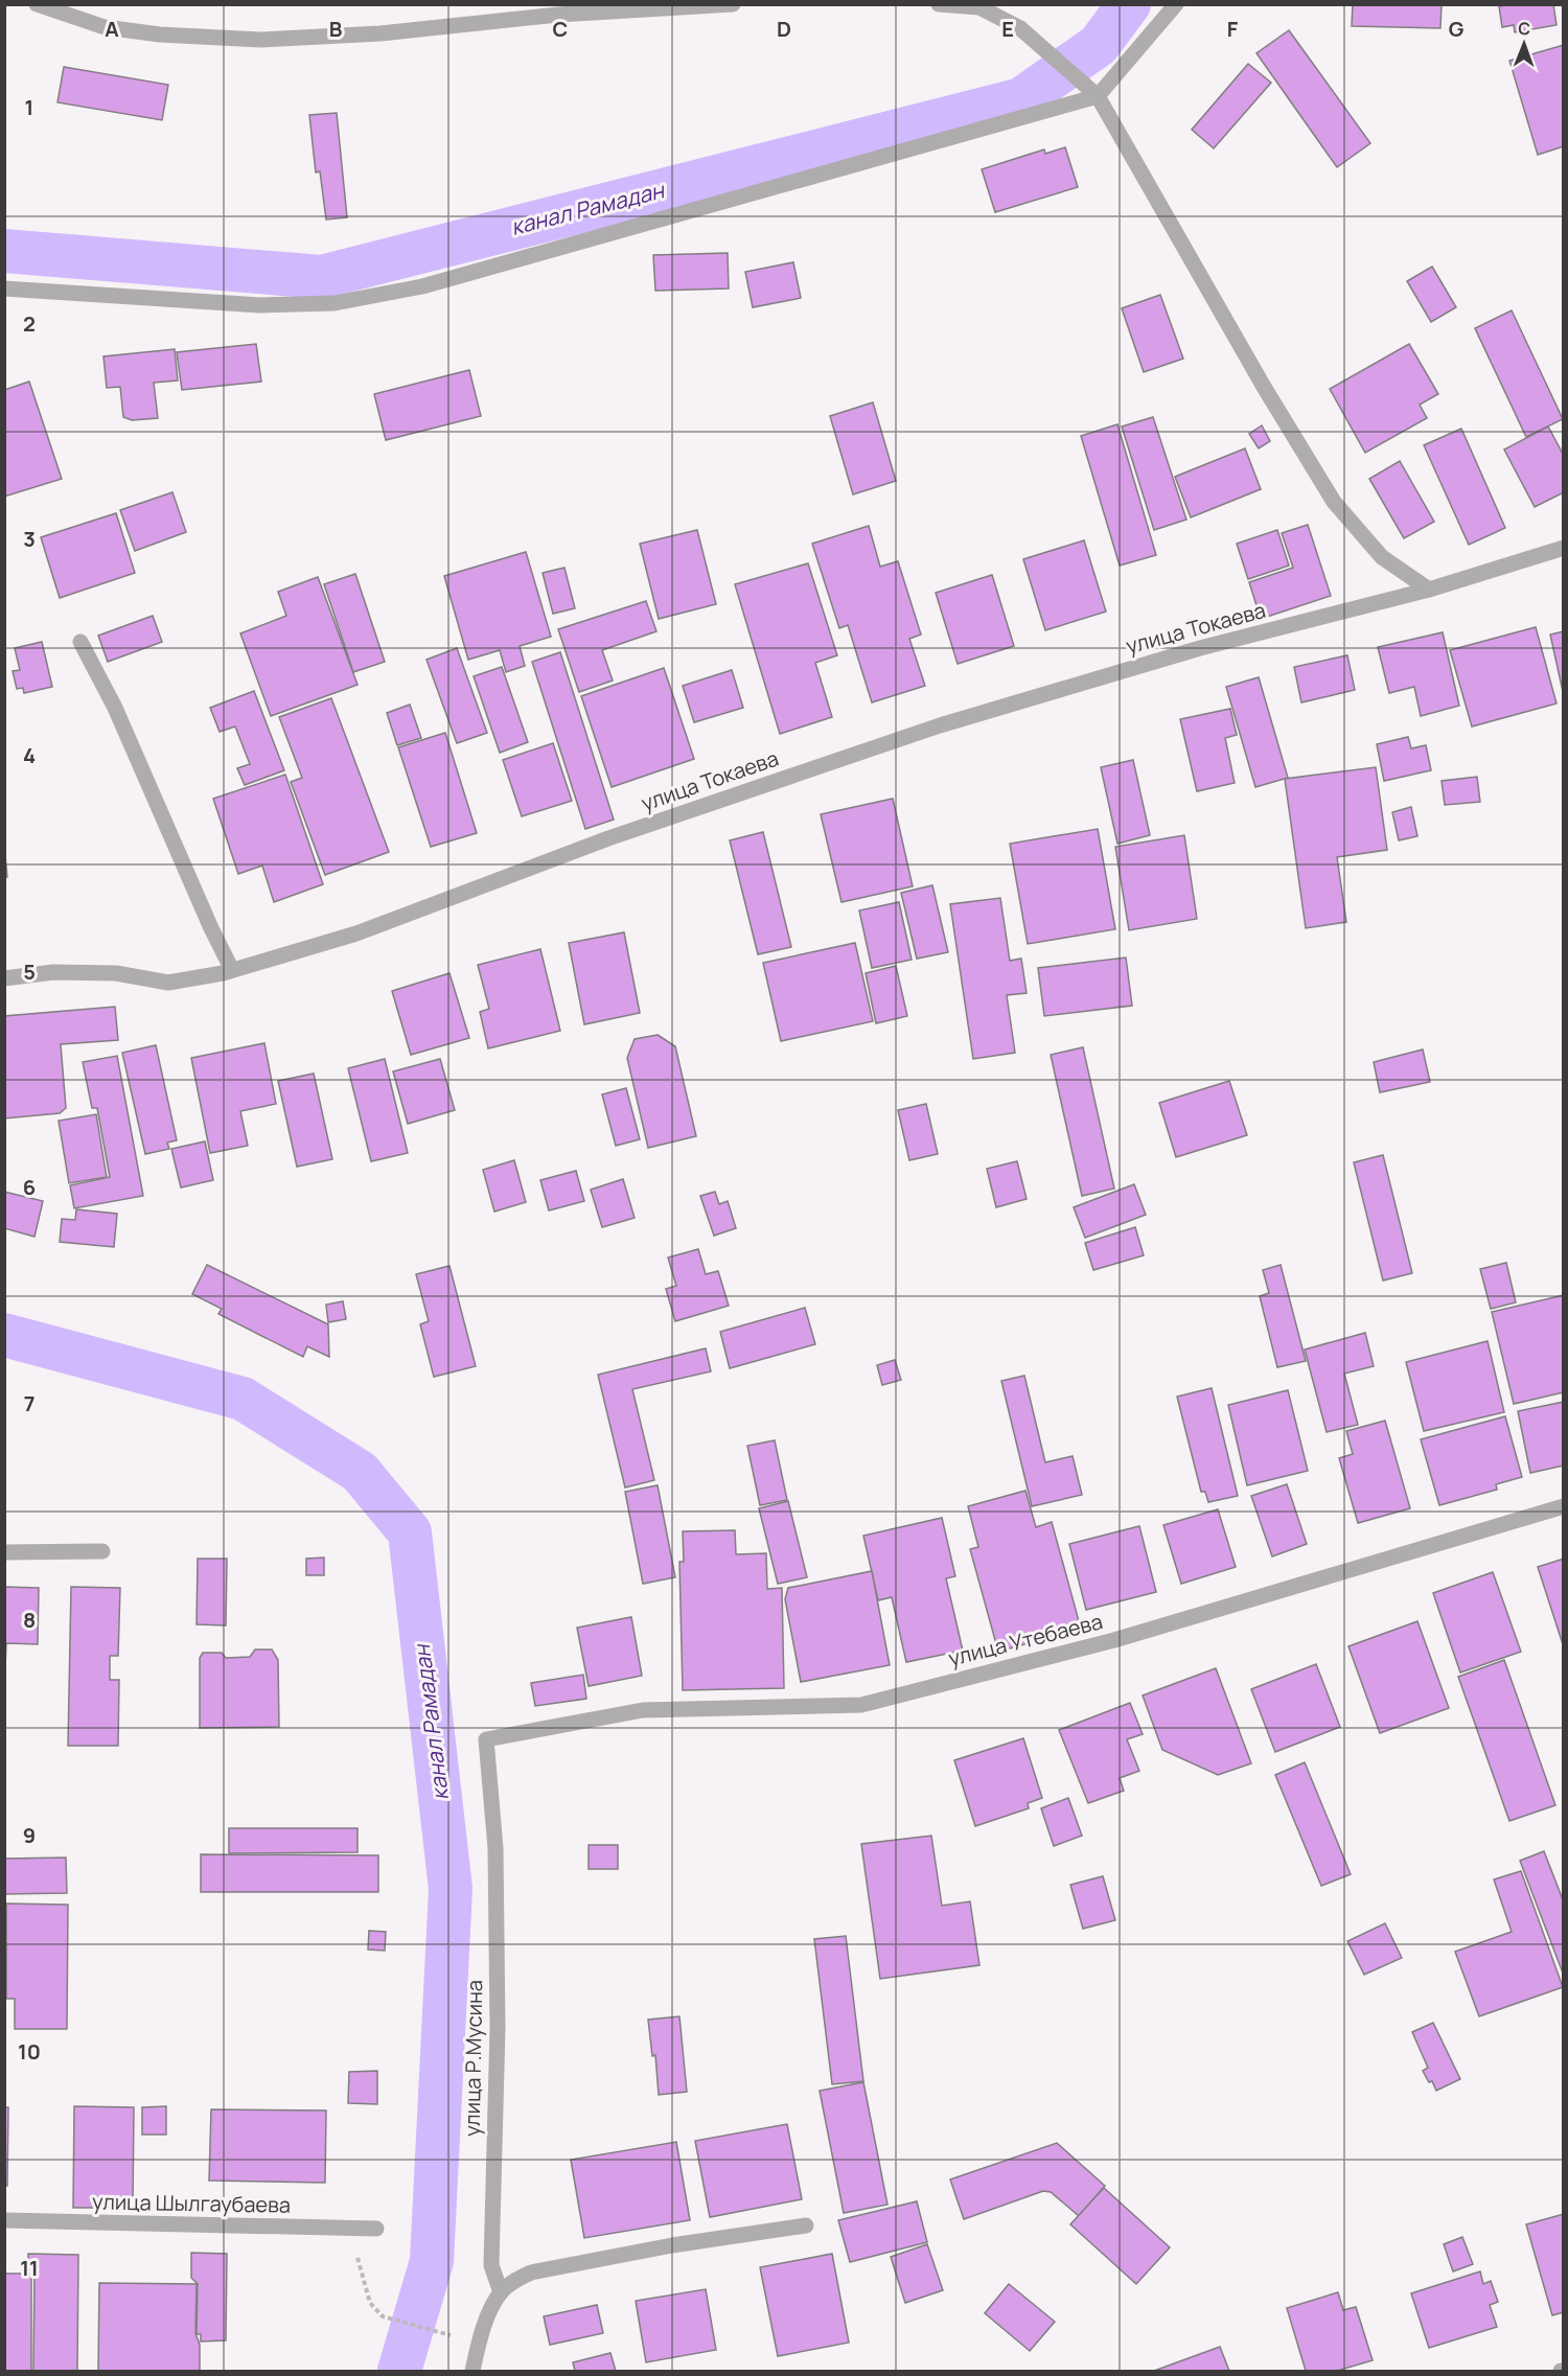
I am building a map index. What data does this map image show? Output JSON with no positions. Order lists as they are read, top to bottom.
{
  "streets": {
    "street": [
      "улица Токаева",
      "улица Утебаева",
      "улица Р.Мусина",
      "улица Шылгаубаева"
    ]
  },
  "crossings": [
    ["улица Утебаева", "улица Р.Мусина"]
  ],
  "water": ["канал Рамадан"],
  "north": "top",
  "grid": {
    "columns": [
      "A",
      "B",
      "C",
      "D",
      "E",
      "F",
      "G"
    ],
    "rows": [
      "1",
      "2",
      "3",
      "4",
      "5",
      "6",
      "7",
      "8",
      "9",
      "10",
      "11"
    ]
  }
}
